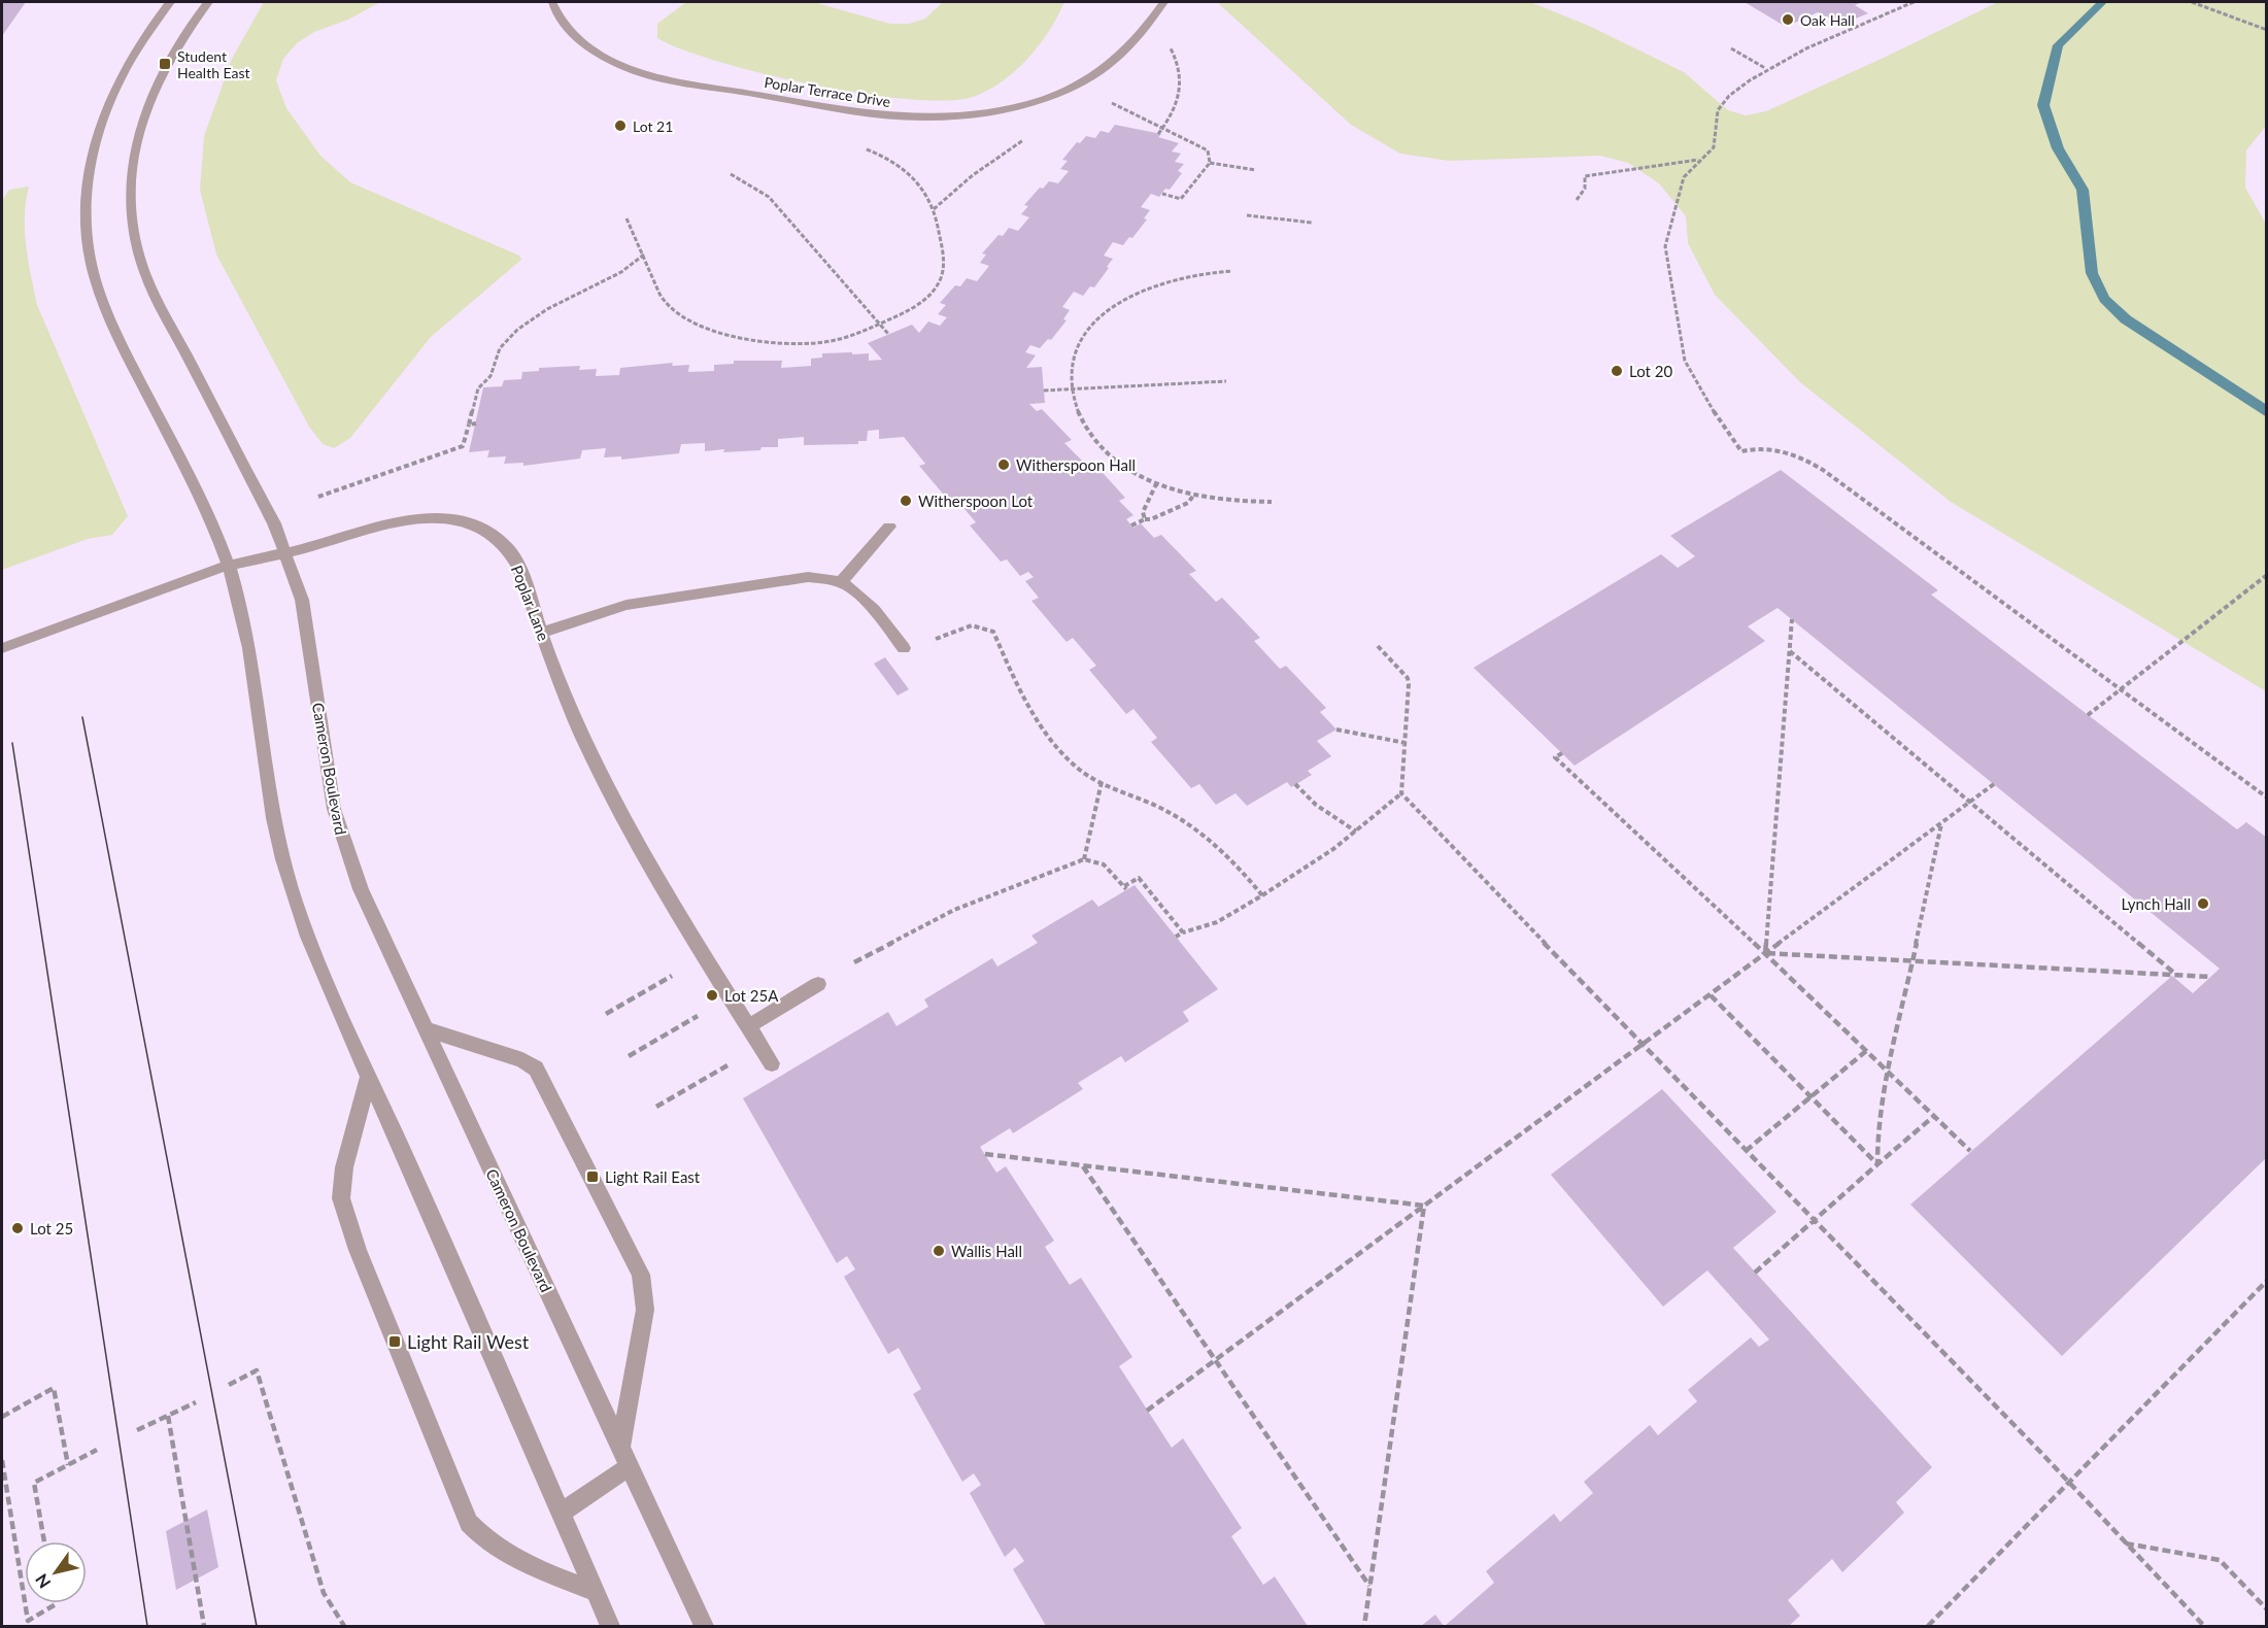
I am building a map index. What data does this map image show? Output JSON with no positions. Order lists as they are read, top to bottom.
{
  "streets": {
    "street": ["Poplar Terrace Drive", "Poplar Lane", "Cameron Boulevard"]
  },
  "crossings": [
    ["Poplar Lane", "Cameron Boulevard"]
  ],
  "places": {
    "other": [
      "Oak Hall",
      "Lot 21",
      "Lot 20",
      "Witherspoon Hall",
      "Witherspoon Lot",
      "Lynch Hall",
      "Lot 25A",
      "Lot 25",
      "Wallis Hall"
    ],
    "transit": ["Student Health East", "Light Rail East", "Light Rail West"]
  },
  "north": "bottom left"
}
